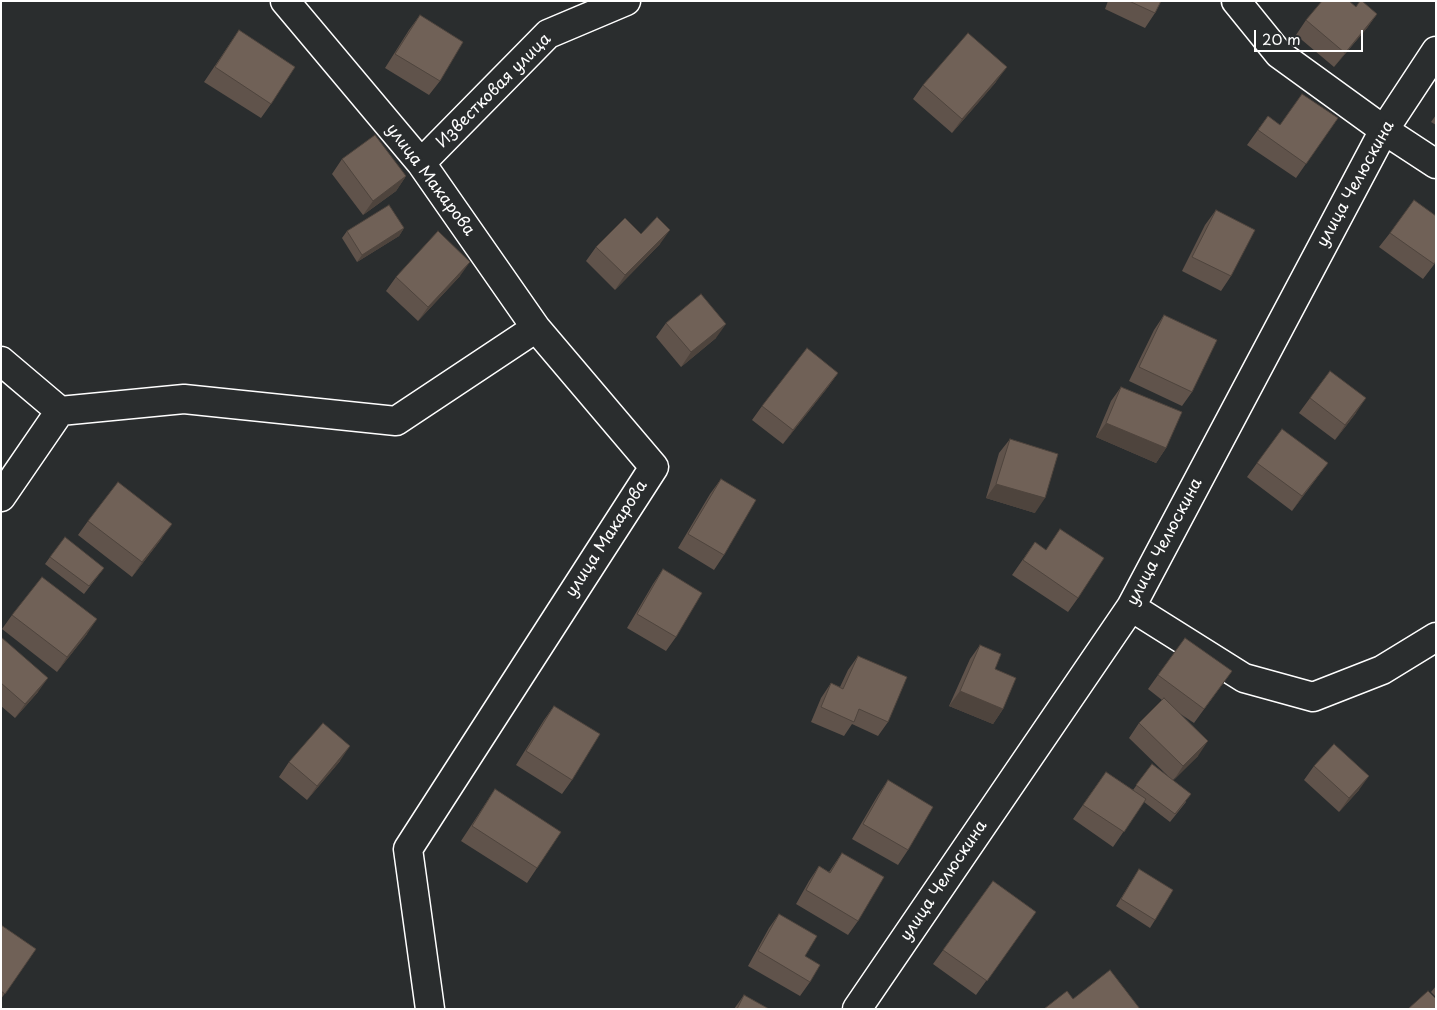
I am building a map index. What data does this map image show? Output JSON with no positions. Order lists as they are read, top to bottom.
{
  "streets": {
    "street": ["Известковая улица", "улица Макарова", "улица Челюскина"]
  },
  "crossings": [
    ["Известковая улица", "улица Макарова"]
  ],
  "scale_bar": "20 m"
}
